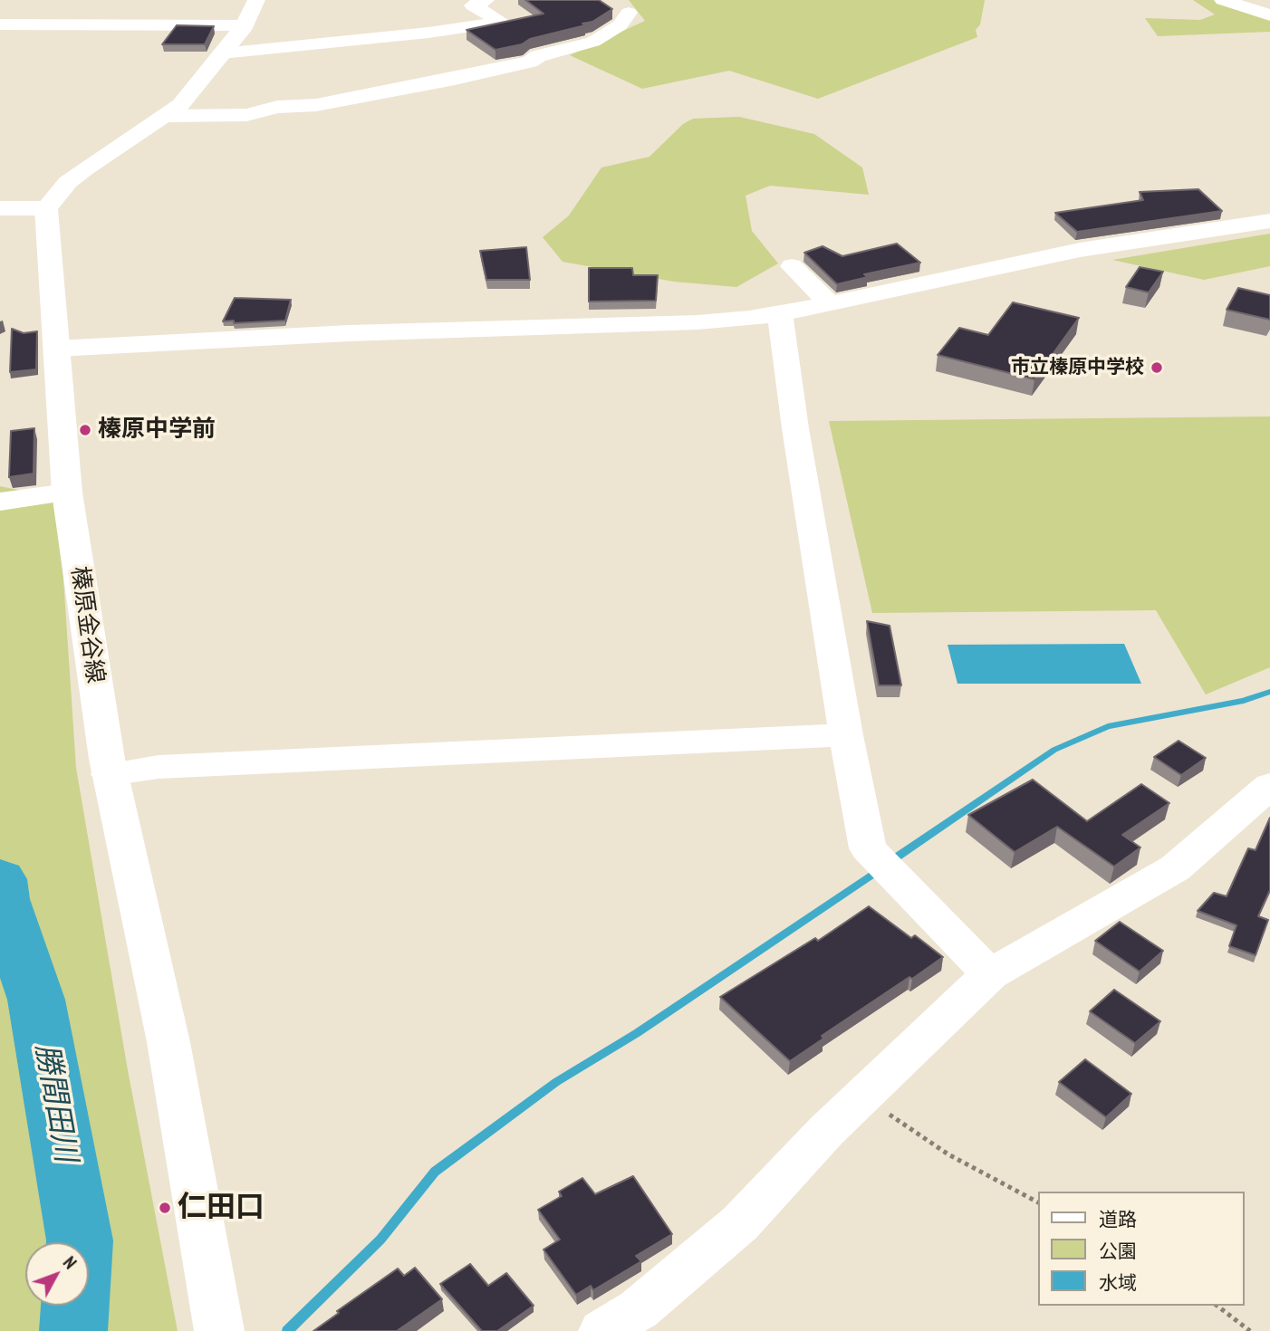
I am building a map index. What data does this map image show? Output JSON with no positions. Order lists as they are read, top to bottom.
{
  "streets": {
    "main road": ["榛原金谷線"]
  },
  "water": ["勝間田川"],
  "places": ["市立榛原中学校", "榛原中学前", "仁田口"],
  "legend": ["道路", "公園", "水域"],
  "north": "top right"
}
